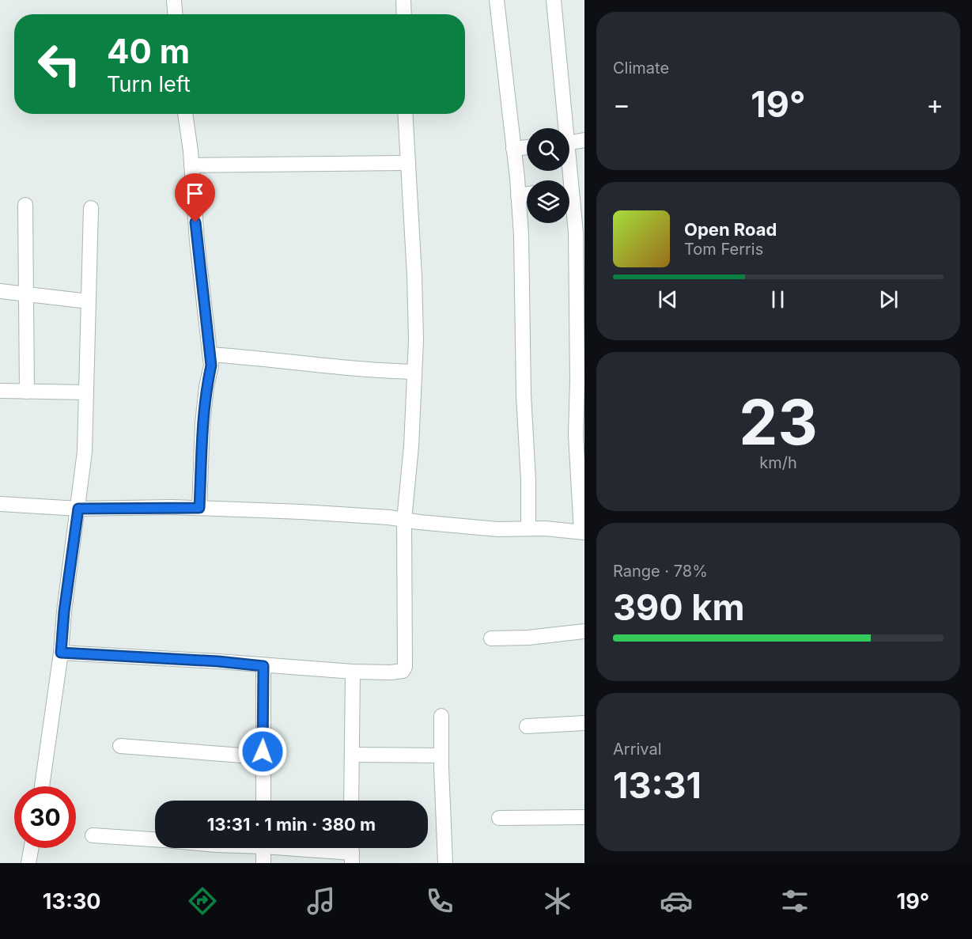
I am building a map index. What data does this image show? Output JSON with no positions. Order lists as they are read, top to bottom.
{
  "page": {
    "tile": [
      "Climate",
      ["23", "km/h"],
      ["Range · 78%", "390 km"],
      ["Arrival", "13:31"]
    ],
    "turn": ["40 m", "Turn left"],
    "heat": ["−", "19°", "+"],
    "song": ["Open Road", "Tom Ferris"],
    "limit": "30",
    "trip": "13:31 · 1 min · 380 m",
    "tabs": ["13:30", "19°"]
  }
}
